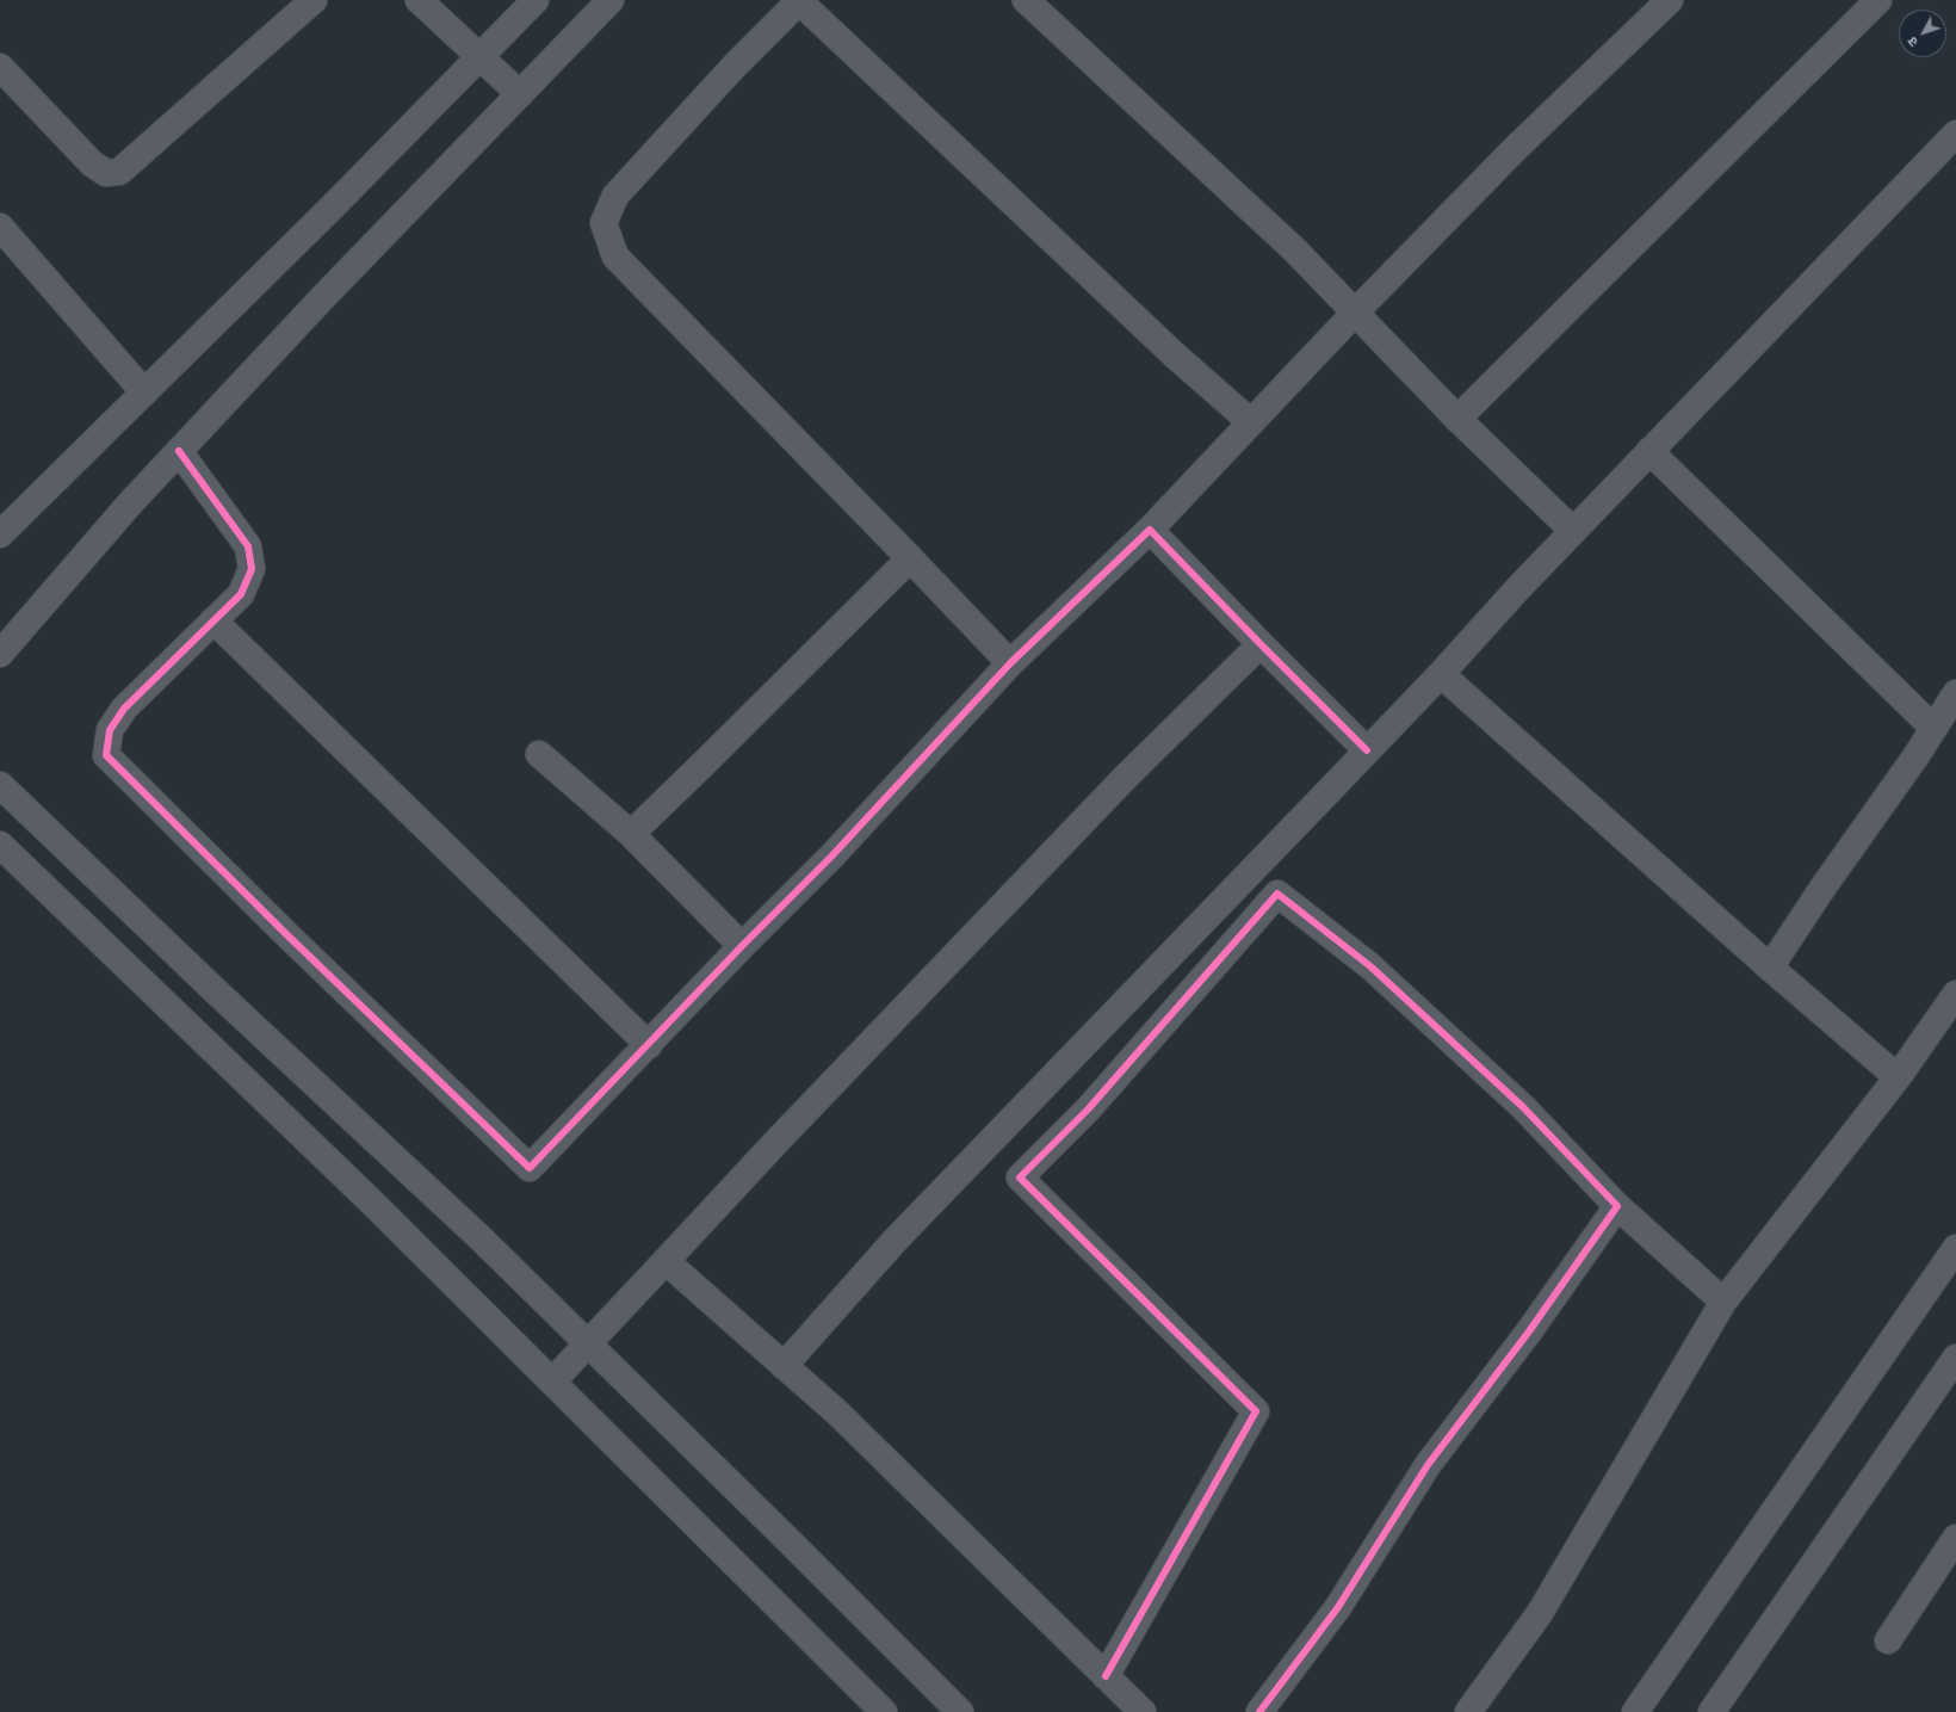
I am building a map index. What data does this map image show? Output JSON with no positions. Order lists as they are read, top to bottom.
{
  "north": "bottom left"
}
